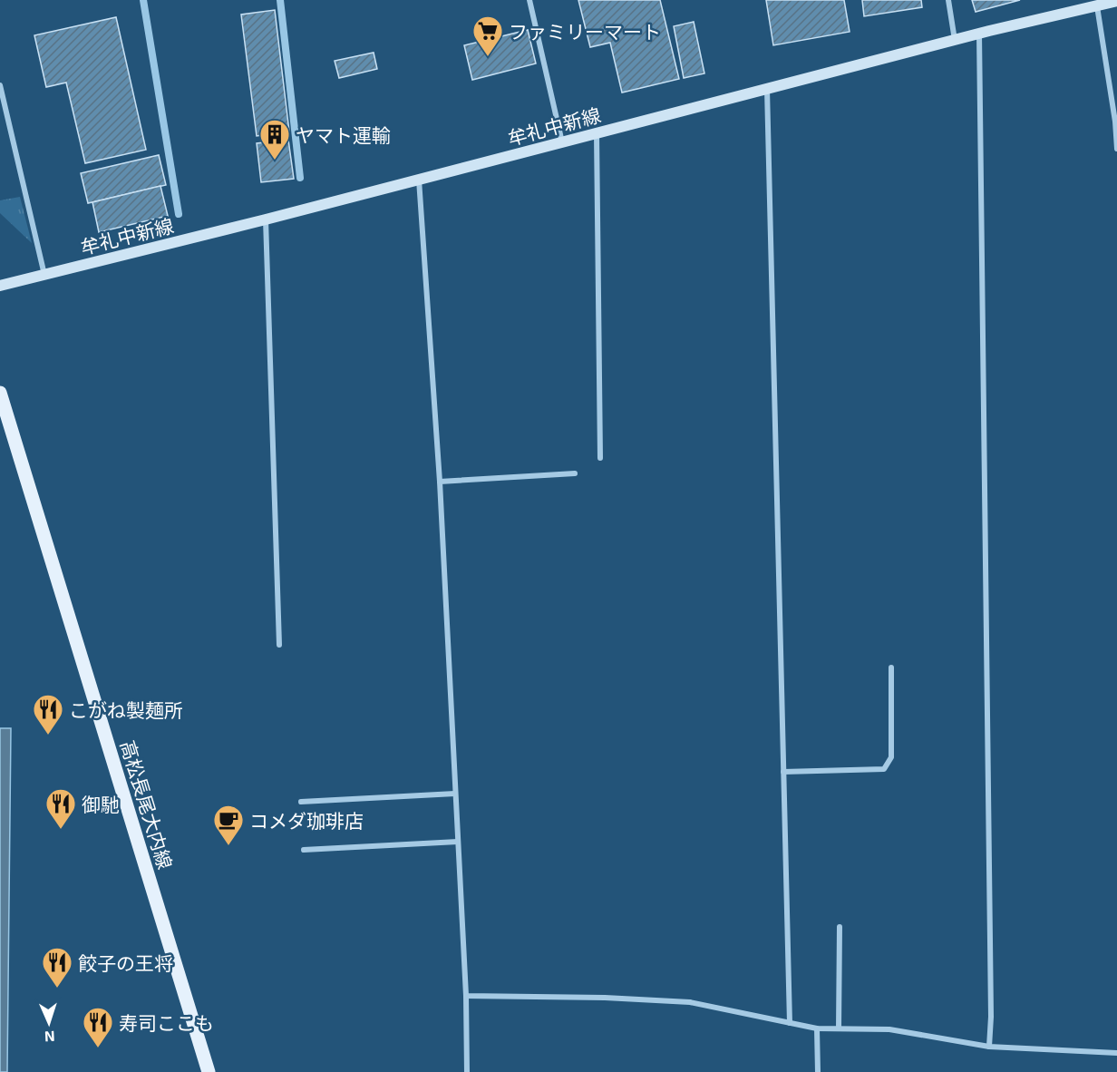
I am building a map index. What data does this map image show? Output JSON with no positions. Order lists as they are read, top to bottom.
{
  "streets": {
    "main road": ["牟礼中新線", "高松長尾大内線"]
  },
  "places": {
    "supermarket": ["ファミリーマート"],
    "building": ["ヤマト運輸"],
    "restaurant": [
      "こがね製麺所",
      "御馳",
      "餃子の王将",
      "寿司ここも"
    ],
    "cafe": ["コメダ珈琲店"]
  },
  "north": "bottom"
}
